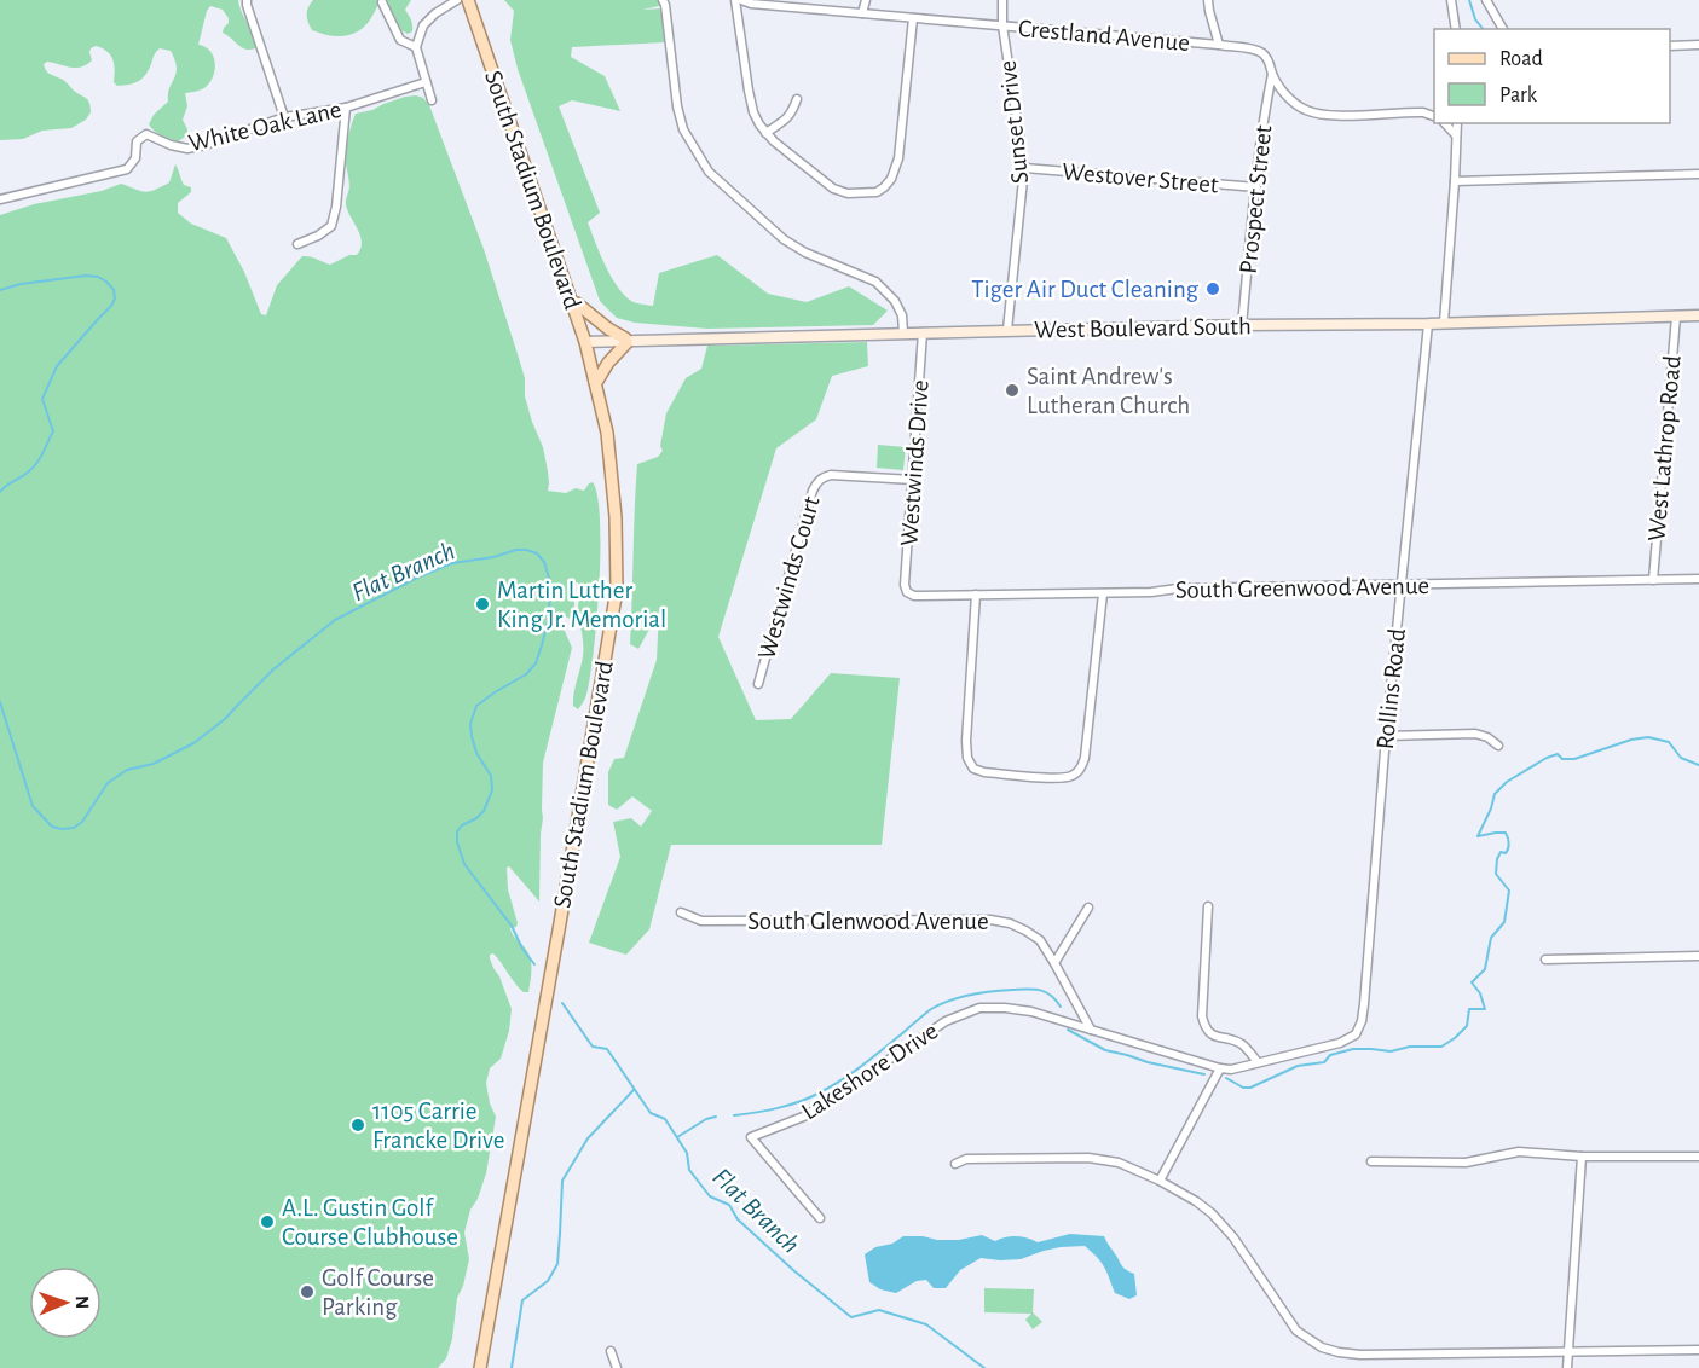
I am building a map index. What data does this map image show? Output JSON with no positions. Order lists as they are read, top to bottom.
{
  "streets": {
    "main road": ["South Stadium Boulevard", "West Boulevard South"],
    "street": [
      "Crestland Avenue",
      "Sunset Drive",
      "White Oak Lane",
      "Westover Street",
      "Prospect Street",
      "West Lathrop Road",
      "Westwinds Drive",
      "Westwinds Court",
      "South Greenwood Avenue",
      "Rollins Road",
      "South Glenwood Avenue",
      "Lakeshore Drive"
    ]
  },
  "crossings": [
    ["Crestland Avenue", "Sunset Drive"],
    ["Crestland Avenue", "Prospect Street"],
    ["Sunset Drive", "Westover Street"],
    ["Sunset Drive", "West Boulevard South"],
    ["Westover Street", "Prospect Street"],
    ["South Stadium Boulevard", "West Boulevard South"],
    ["Prospect Street", "West Boulevard South"],
    ["West Boulevard South", "West Lathrop Road"],
    ["West Boulevard South", "Westwinds Drive"],
    ["West Boulevard South", "Rollins Road"],
    ["West Lathrop Road", "South Greenwood Avenue"],
    ["Westwinds Drive", "Westwinds Court"],
    ["Westwinds Drive", "South Greenwood Avenue"],
    ["South Greenwood Avenue", "Rollins Road"],
    ["South Glenwood Avenue", "Lakeshore Drive"]
  ],
  "water": ["Flat Branch"],
  "places": [
    "Tiger Air Duct Cleaning",
    "Saint Andrew's Lutheran Church",
    "Martin Luther King Jr. Memorial",
    "1105 Carrie Francke Drive",
    "A.L. Gustin Golf Course Clubhouse",
    "Golf Course Parking"
  ],
  "legend": ["Road", "Park"],
  "north": "right"
}
